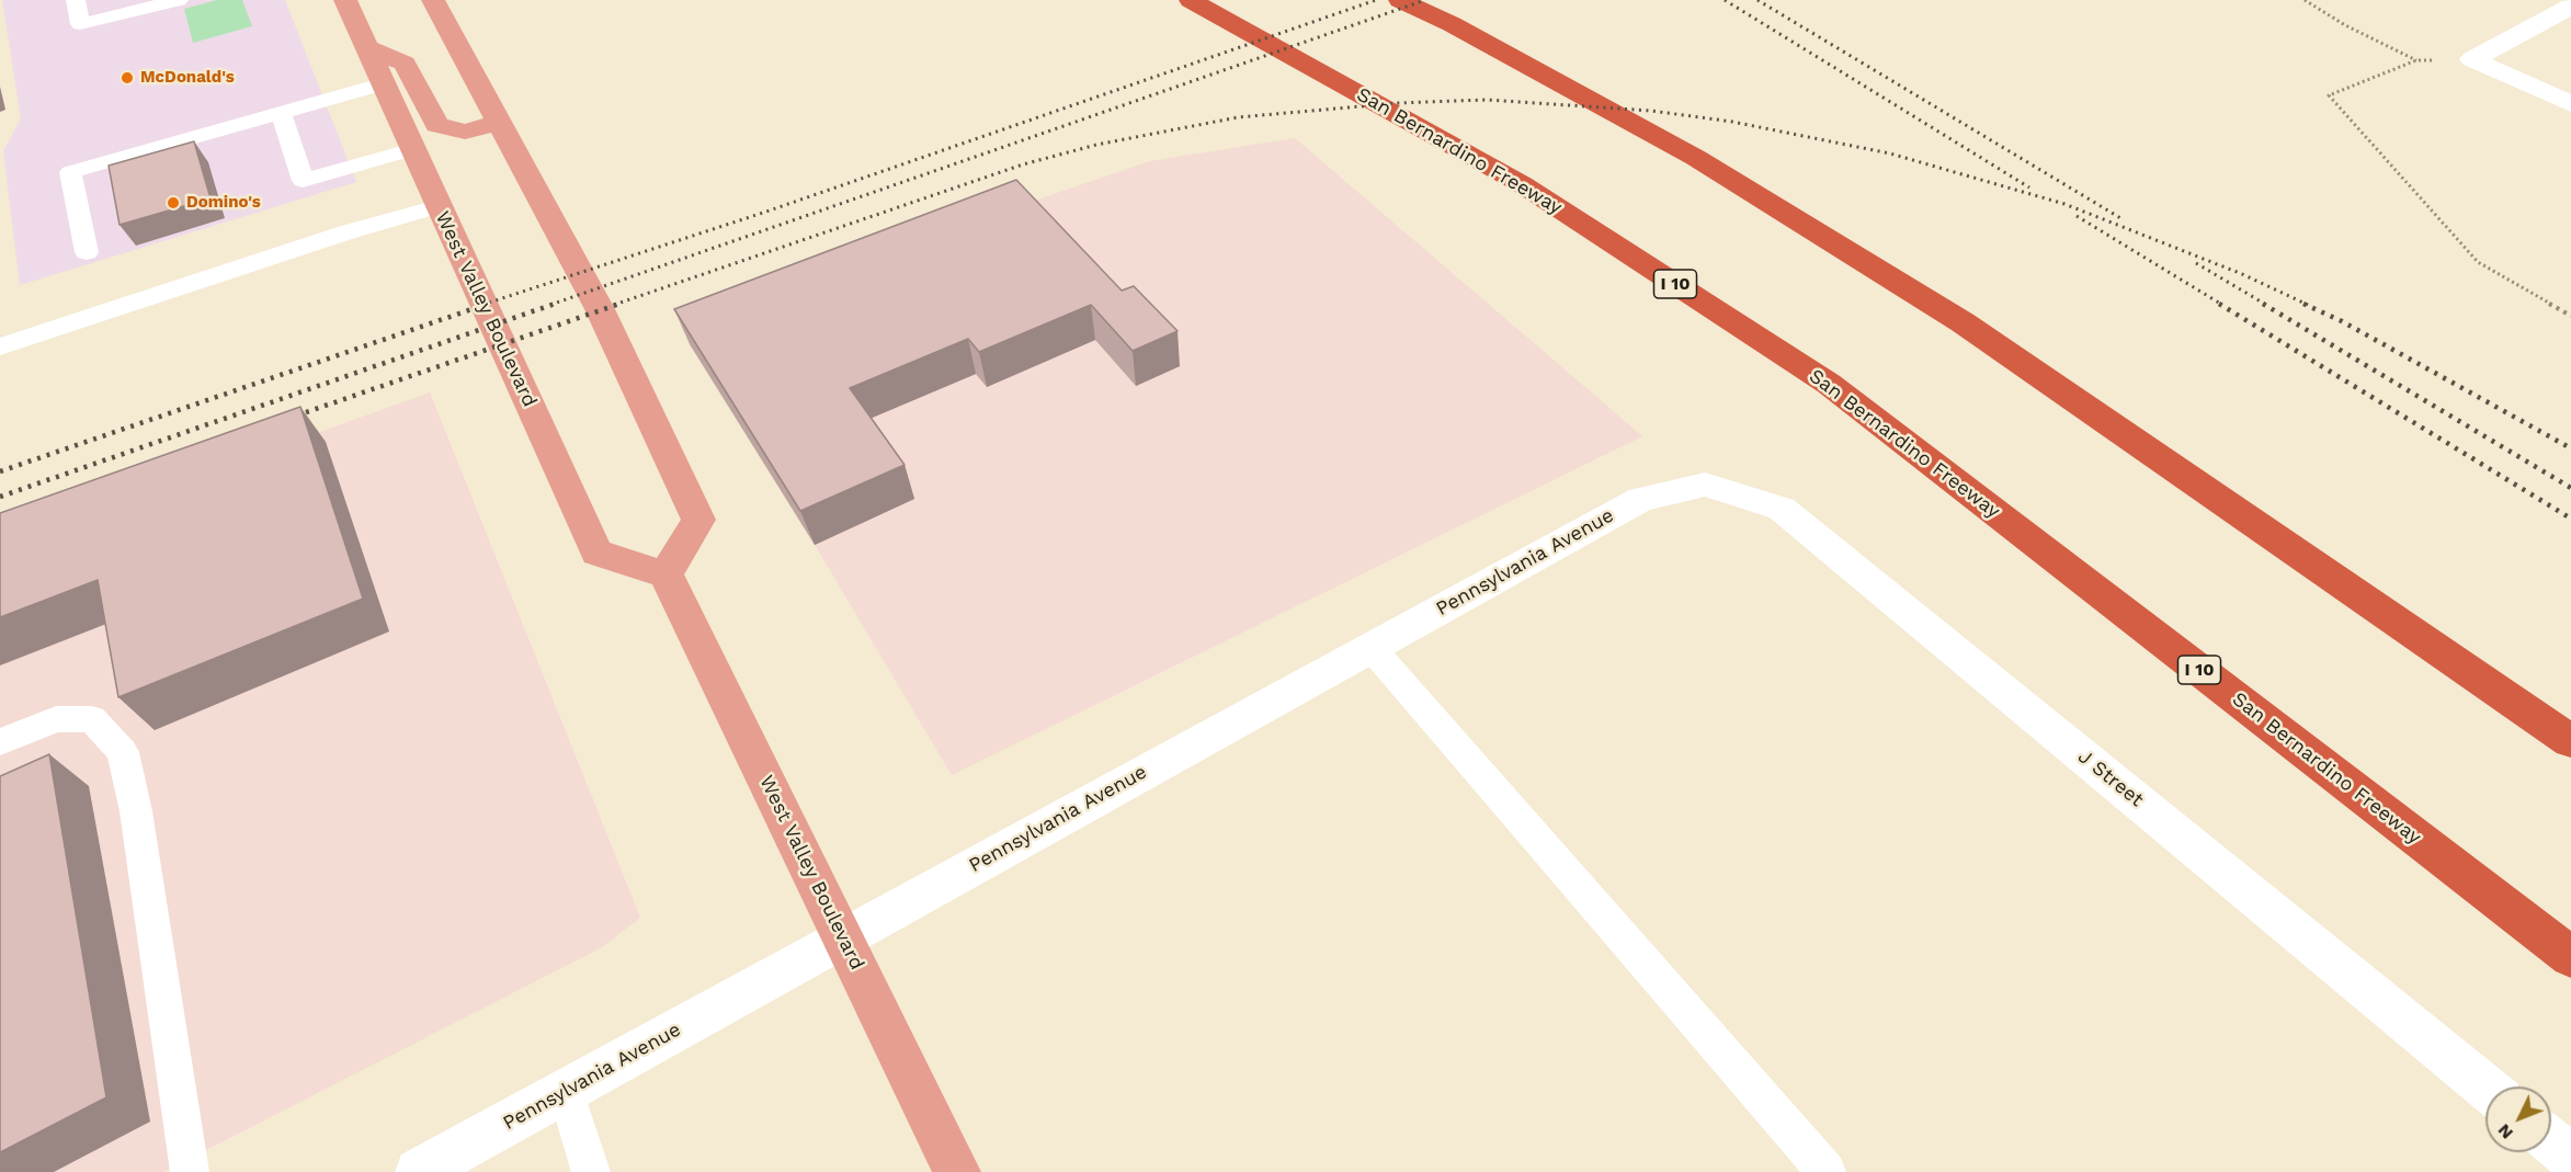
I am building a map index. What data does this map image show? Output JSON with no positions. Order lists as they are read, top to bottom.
{
  "streets": {
    "highway": ["San Bernardino Freeway", "I 10"],
    "main road": ["West Valley Boulevard"],
    "street": ["Pennsylvania Avenue", "J Street"]
  },
  "crossings": [
    ["West Valley Boulevard", "Pennsylvania Avenue"],
    ["Pennsylvania Avenue", "J Street"]
  ],
  "places": ["McDonald's", "Domino's"],
  "north": "bottom left"
}
